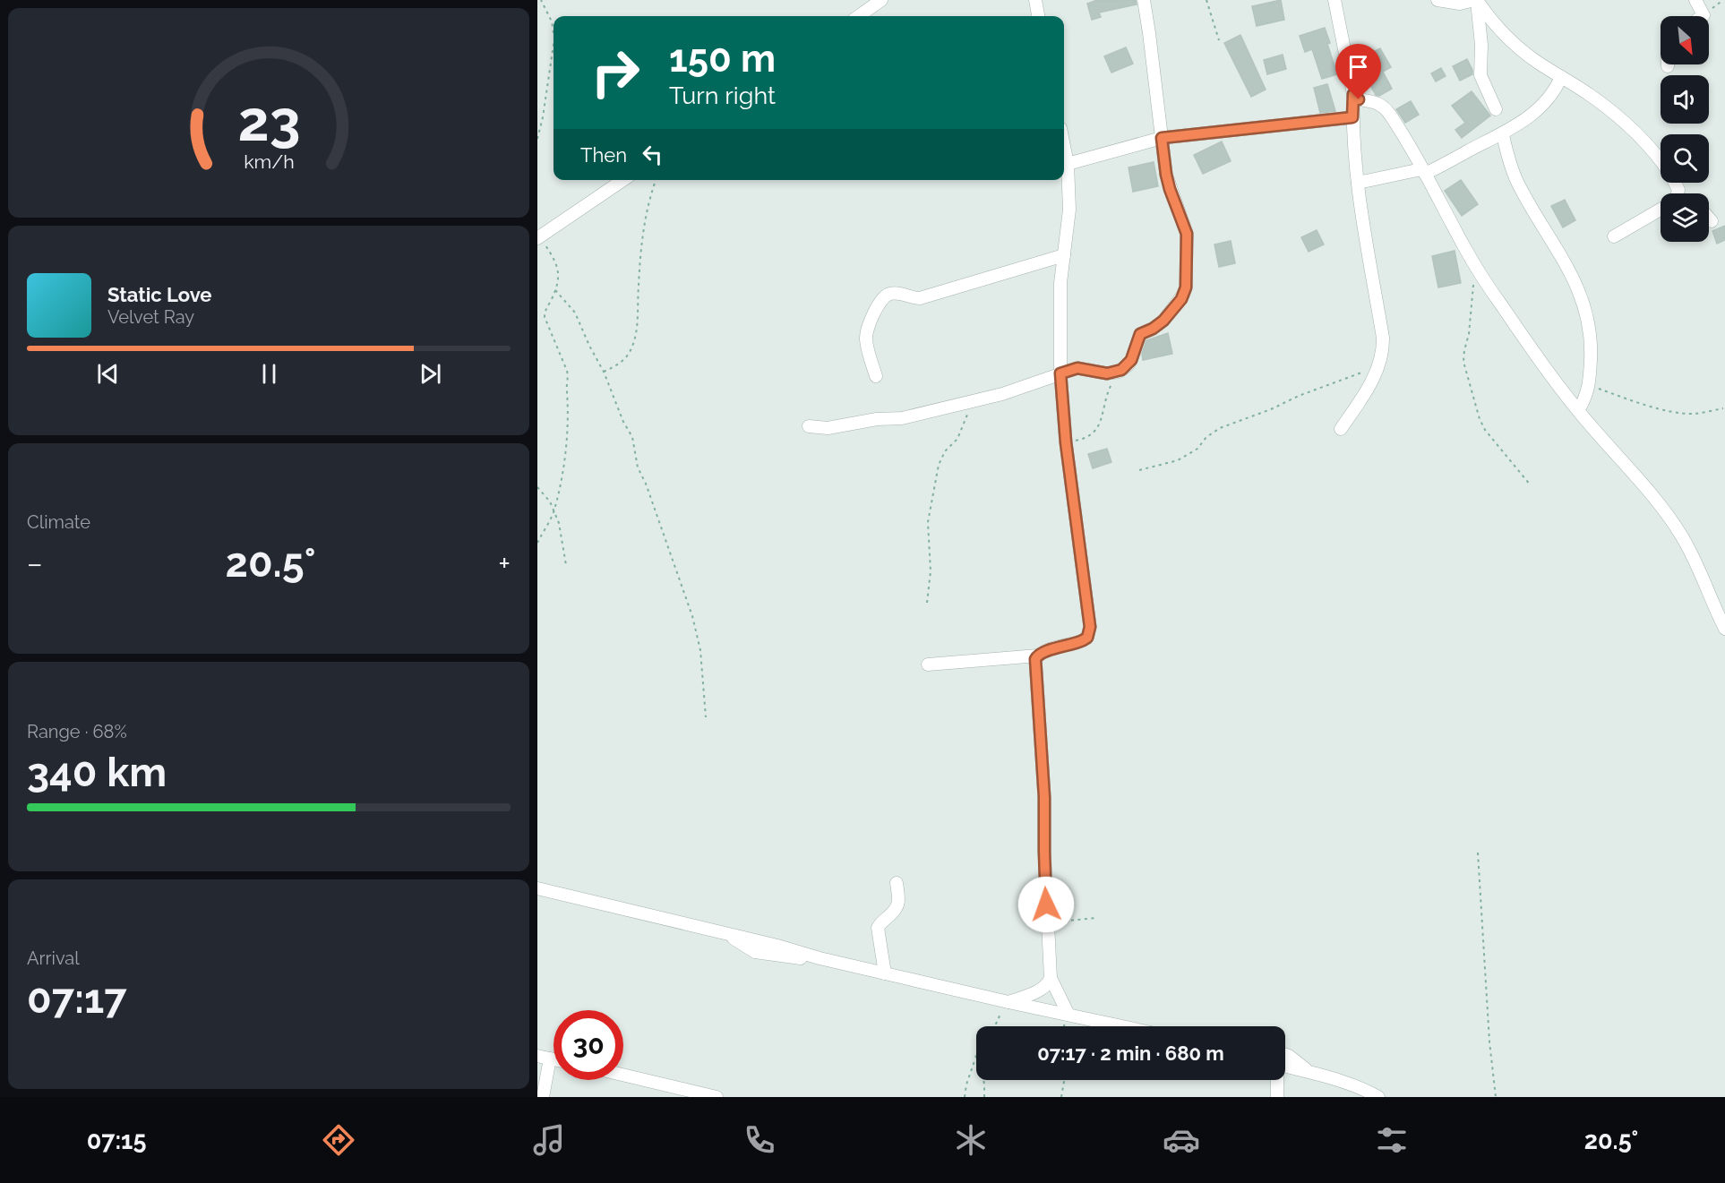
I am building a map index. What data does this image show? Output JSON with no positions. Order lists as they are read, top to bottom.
{
  "north": "bottom right",
  "page": {
    "turn": ["150 m", "Turn right"],
    "then": "Then",
    "song": ["Static Love", "Velvet Ray"],
    "tile": [
      "Climate",
      ["Range · 68%", "340 km"],
      ["Arrival", "07:17"]
    ],
    "heat": ["−", "20.5°", "+"],
    "limit": "30",
    "trip": "07:17 · 2 min · 680 m",
    "tabs": ["07:15", "20.5°"],
    "gauge": ["23", "km/h"]
  }
}
